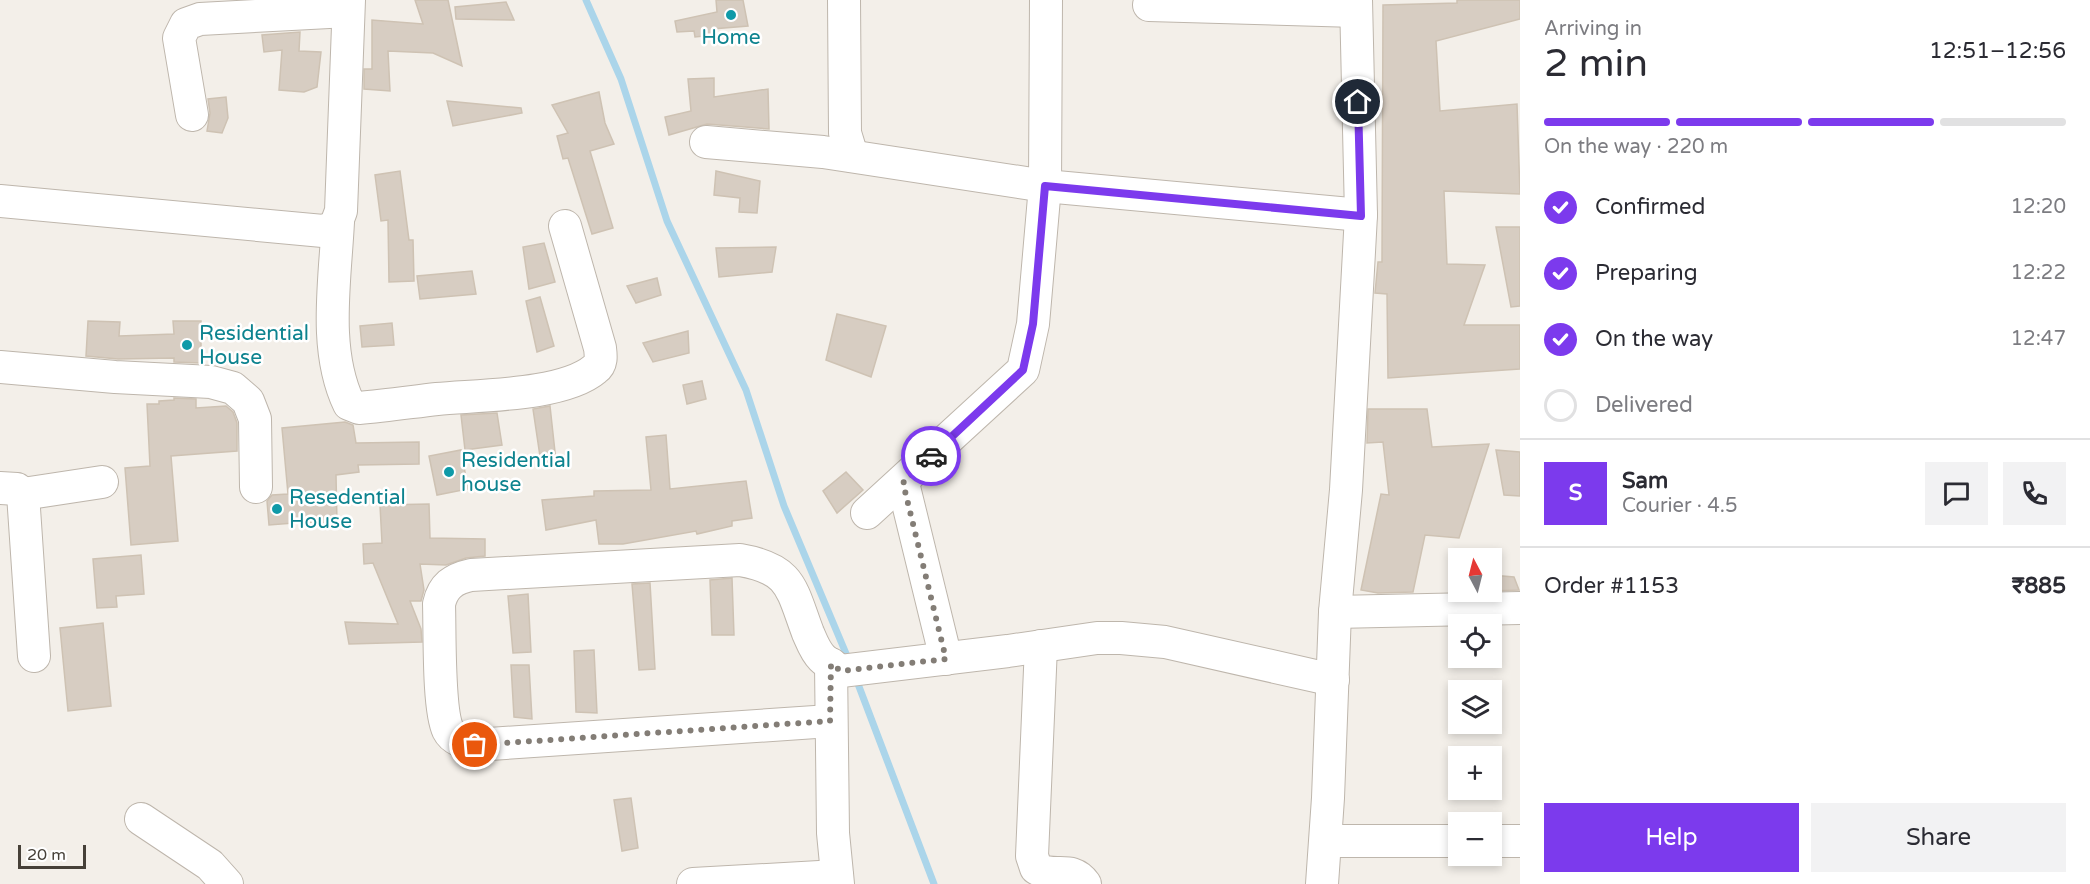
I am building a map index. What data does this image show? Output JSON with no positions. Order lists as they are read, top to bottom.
{
  "places": [
    "Home",
    "Residential House",
    "Residential house",
    "Resedential House"
  ],
  "scale_bar": "20 m",
  "north": "top",
  "page": {
    "heading": ["2 min", "Arriving in", "12:51–12:56"],
    "panel": [
      "Sam",
      "Courier · 4.5",
      "Order #1153",
      "₹885"
    ],
    "bar": "On the way · 220 m",
    "list": [
      ["Confirmed", "12:20"],
      ["Preparing", "12:22"],
      ["On the way", "12:47"],
      "Delivered"
    ],
    "round": "S",
    "map_buttons": ["+", "−"],
    "buttons": ["Help", "Share"],
    "scale": "20 m"
  }
}
